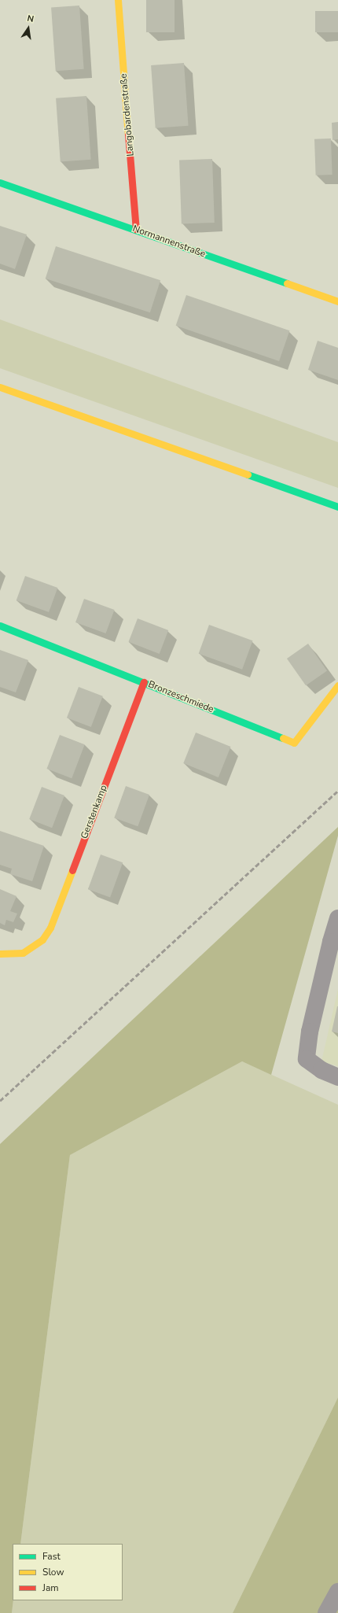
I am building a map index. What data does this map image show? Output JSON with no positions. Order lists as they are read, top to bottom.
{
  "streets": {
    "street": [
      "Langobardenstraße",
      "Normannenstraße",
      "Bronzeschmiede",
      "Gerstenkamp"
    ]
  },
  "crossings": [
    ["Langobardenstraße", "Normannenstraße"],
    ["Bronzeschmiede", "Gerstenkamp"]
  ],
  "legend": ["Fast", "Slow", "Jam"],
  "north": "top"
}
